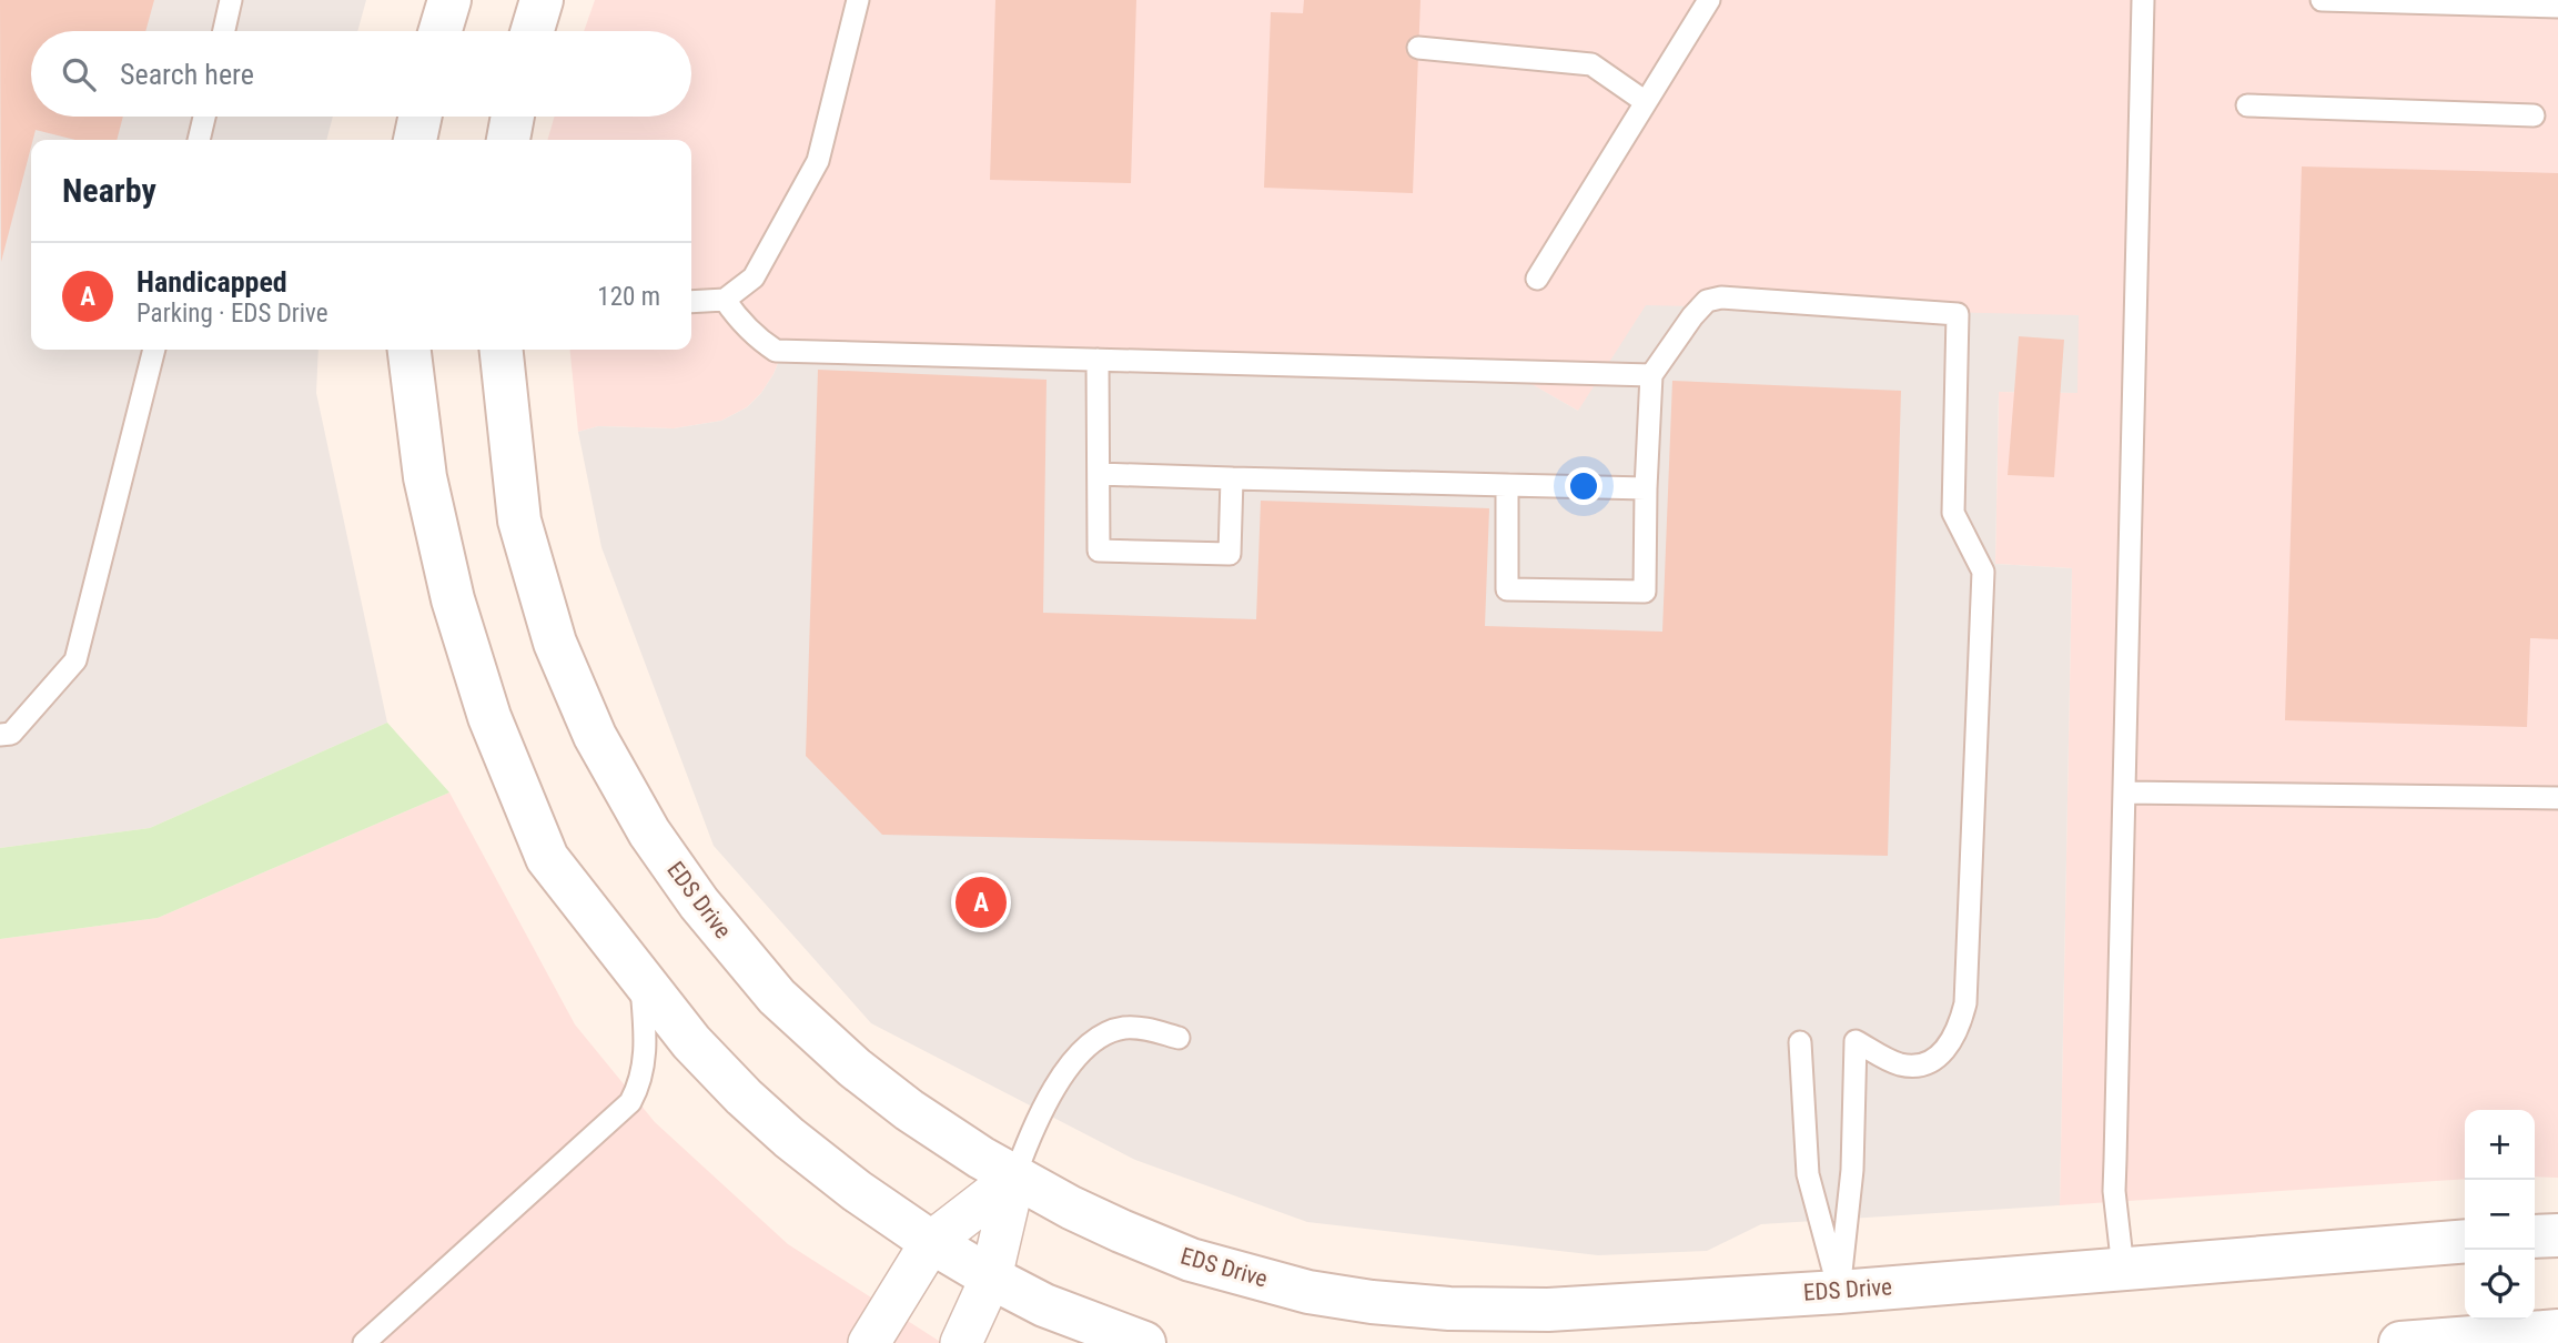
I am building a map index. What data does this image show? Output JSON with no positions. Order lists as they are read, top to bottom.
{
  "streets": {
    "street": ["EDS Drive"]
  },
  "page": {
    "search": "Search here",
    "heading": "Nearby",
    "list": [
      {
        "mark": "A",
        "name": "Handicapped",
        "note": "Parking · EDS Drive",
        "value": "120 m"
      }
    ],
    "pins": "A",
    "map_buttons": ["+", "−"]
  }
}
